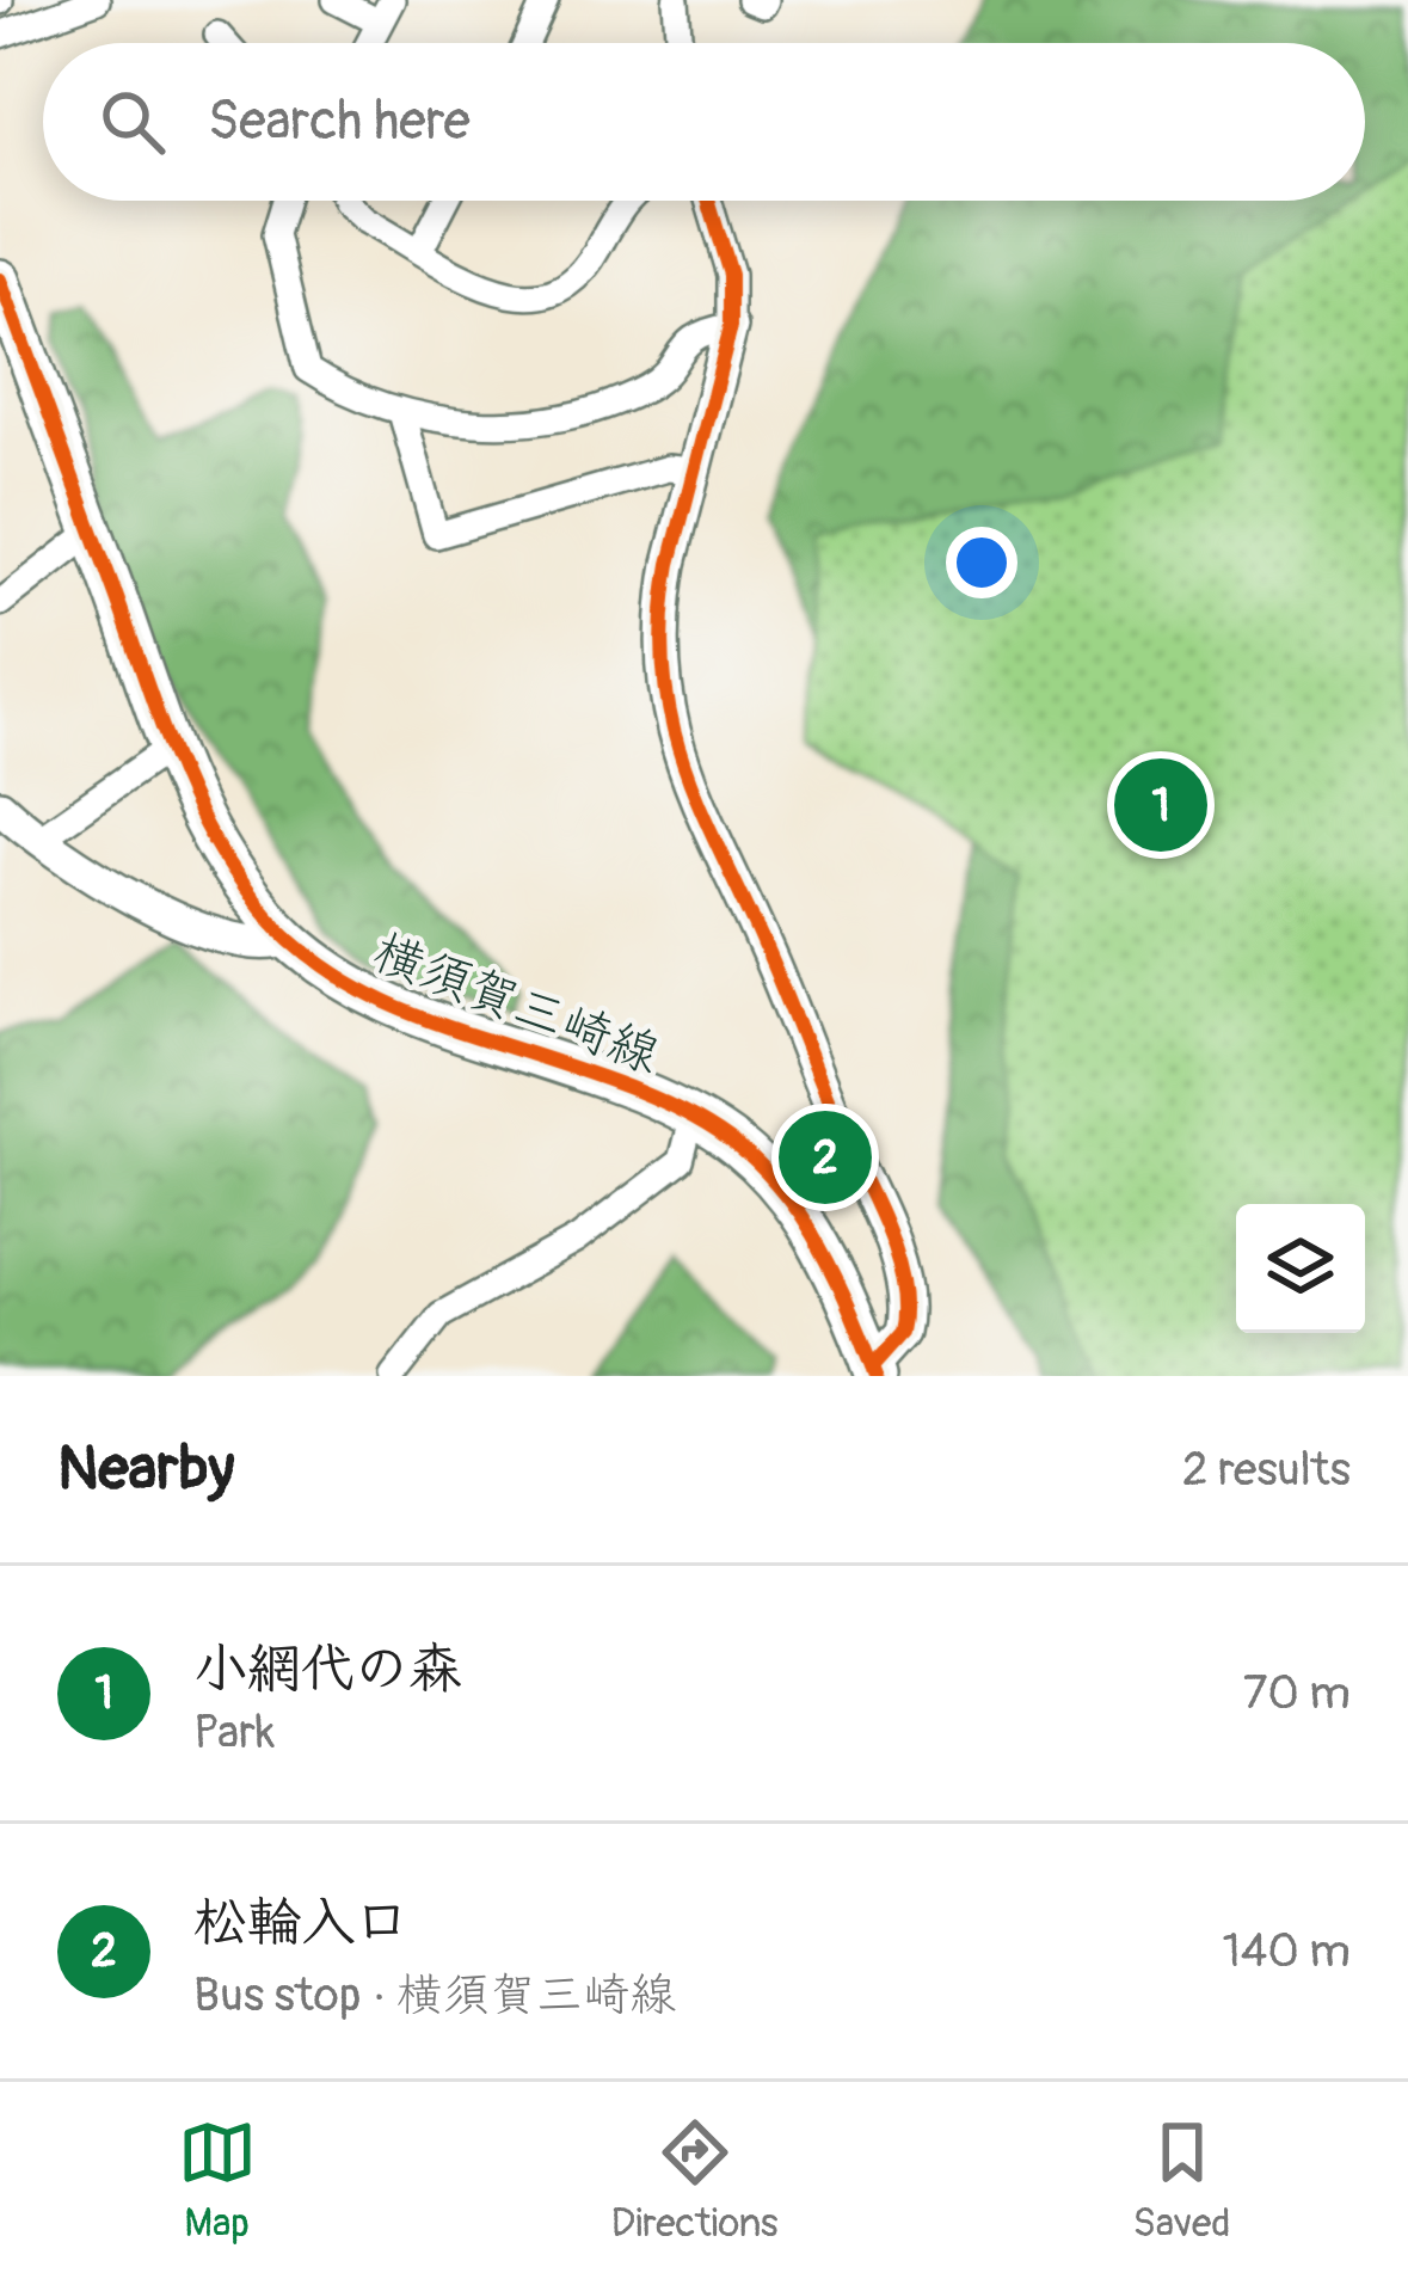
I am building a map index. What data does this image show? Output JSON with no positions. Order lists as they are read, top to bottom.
{
  "streets": {
    "main road": ["横須賀三崎線"]
  },
  "page": {
    "search": "Search here",
    "pins": ["1", "2"],
    "heading": ["Nearby", "2 results"],
    "list": [
      {
        "mark": "1",
        "name": "小網代の森",
        "note": "Park",
        "value": "70 m"
      },
      {
        "mark": "2",
        "name": "松輪入口",
        "note": "Bus stop · 横須賀三崎線",
        "value": "140 m"
      }
    ],
    "nav": ["Map", "Directions", "Saved"]
  }
}
